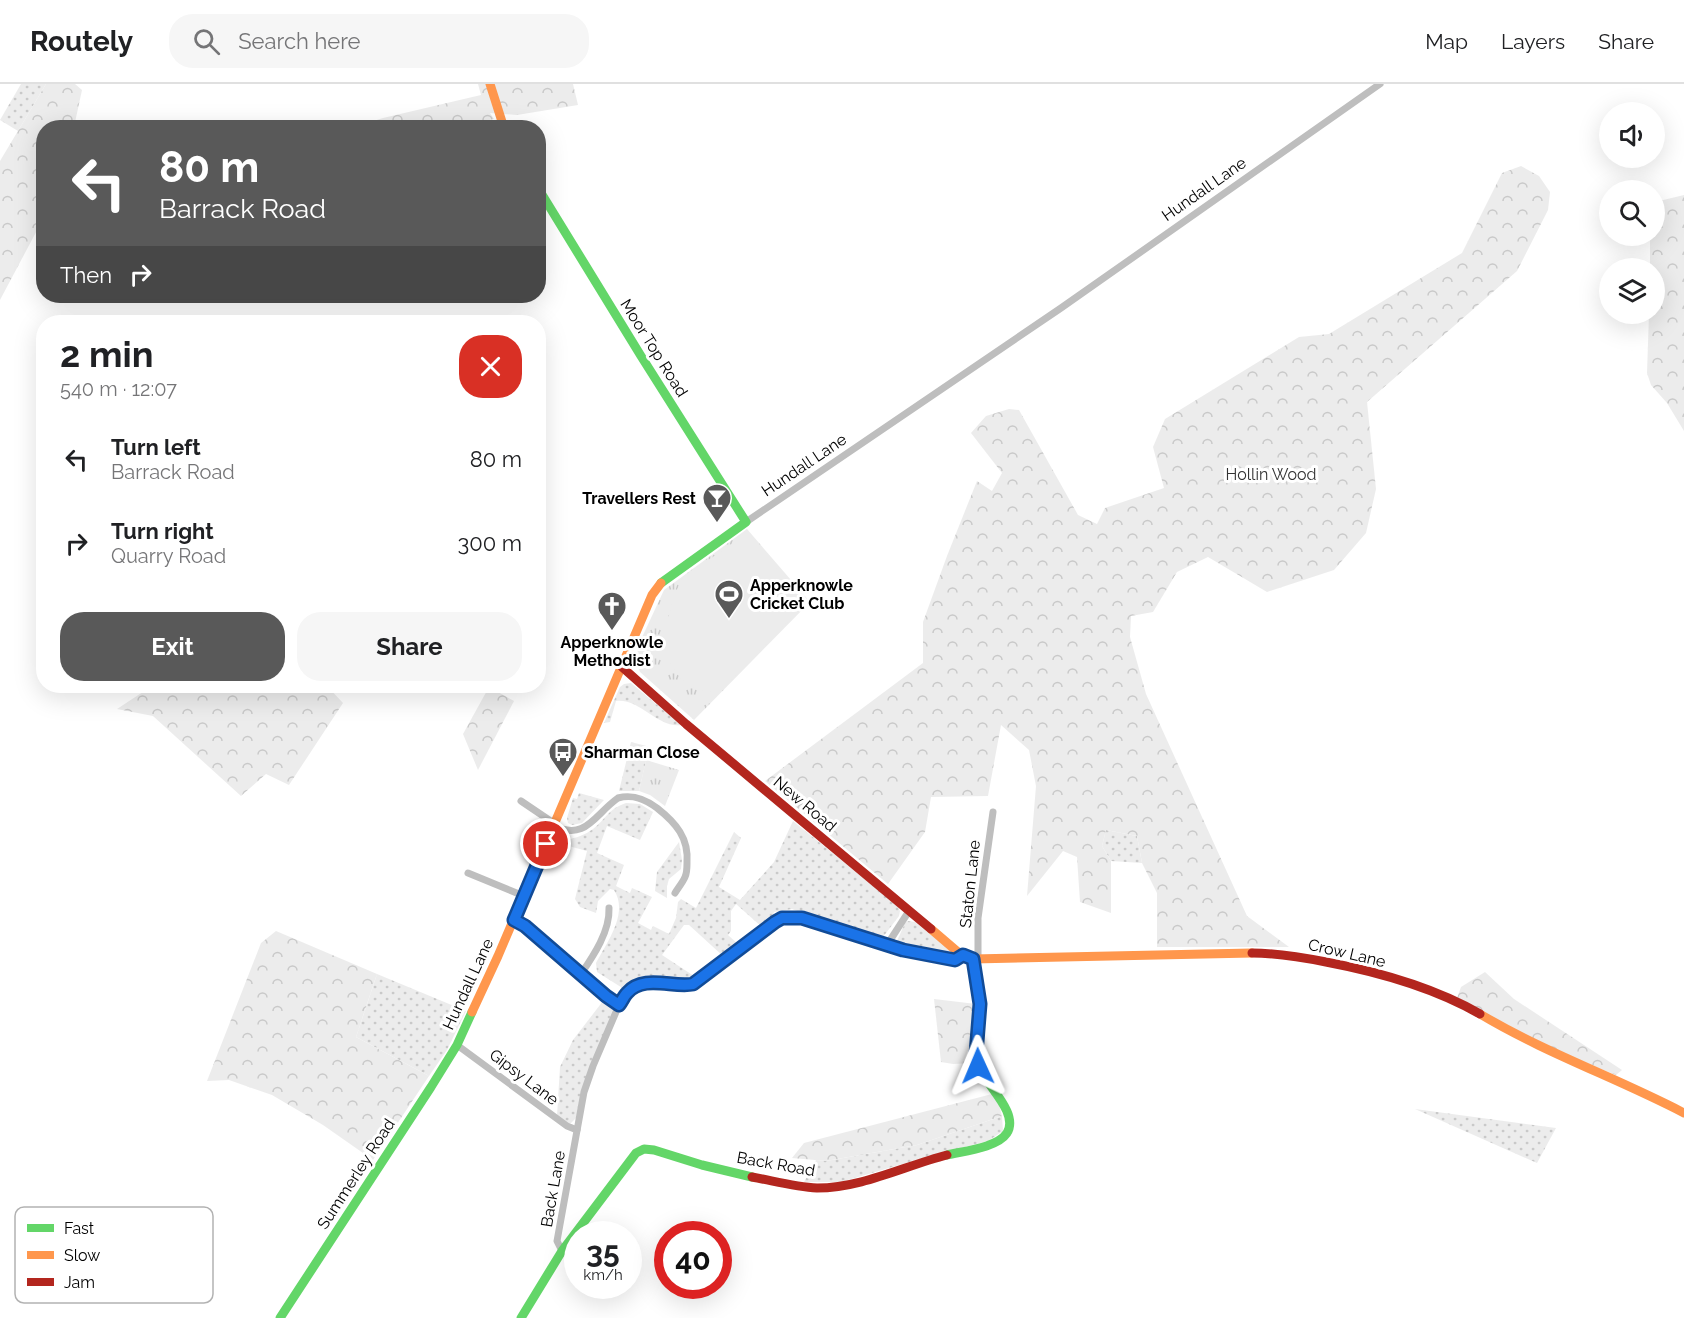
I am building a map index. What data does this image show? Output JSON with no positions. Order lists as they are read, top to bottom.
{
  "streets": {
    "street": [
      "Hundall Lane",
      "Moor Top Road",
      "New Road",
      "Staton Lane",
      "Crow Lane",
      "Gipsy Lane",
      "Back Road",
      "Summerley Road",
      "Back Lane"
    ]
  },
  "crossings": [
    ["Hundall Lane", "Moor Top Road"],
    ["Hundall Lane", "New Road"],
    ["Hundall Lane", "Gipsy Lane"],
    ["Hundall Lane", "Summerley Road"],
    ["New Road", "Staton Lane"],
    ["New Road", "Crow Lane"],
    ["New Road", "Back Road"],
    ["Staton Lane", "Crow Lane"],
    ["Staton Lane", "Back Road"],
    ["Crow Lane", "Back Road"],
    ["Gipsy Lane", "Summerley Road"],
    ["Gipsy Lane", "Back Lane"],
    ["Back Road", "Back Lane"]
  ],
  "parks": ["Hollin Wood"],
  "places": {
    "bar": ["Travellers Rest"],
    "sports": ["Apperknowle Cricket Club"],
    "church": ["Apperknowle Methodist"],
    "bus stop": ["Sharman Close"]
  },
  "legend": ["Fast", "Slow", "Jam"],
  "page": {
    "header": "Routely",
    "search": "Search here",
    "nav": ["Map", "Layers", "Share"],
    "turn": ["80 m", "Barrack Road"],
    "then": "Then",
    "heading": ["2 min", "540 m · 12:07"],
    "list": [
      {
        "name": "Turn left",
        "note": "Barrack Road",
        "value": "80 m"
      },
      {
        "name": "Turn right",
        "note": "Quarry Road",
        "value": "300 m"
      }
    ],
    "buttons": ["Exit", "Share"],
    "speed": "35 km/h",
    "limit": "40"
  }
}
